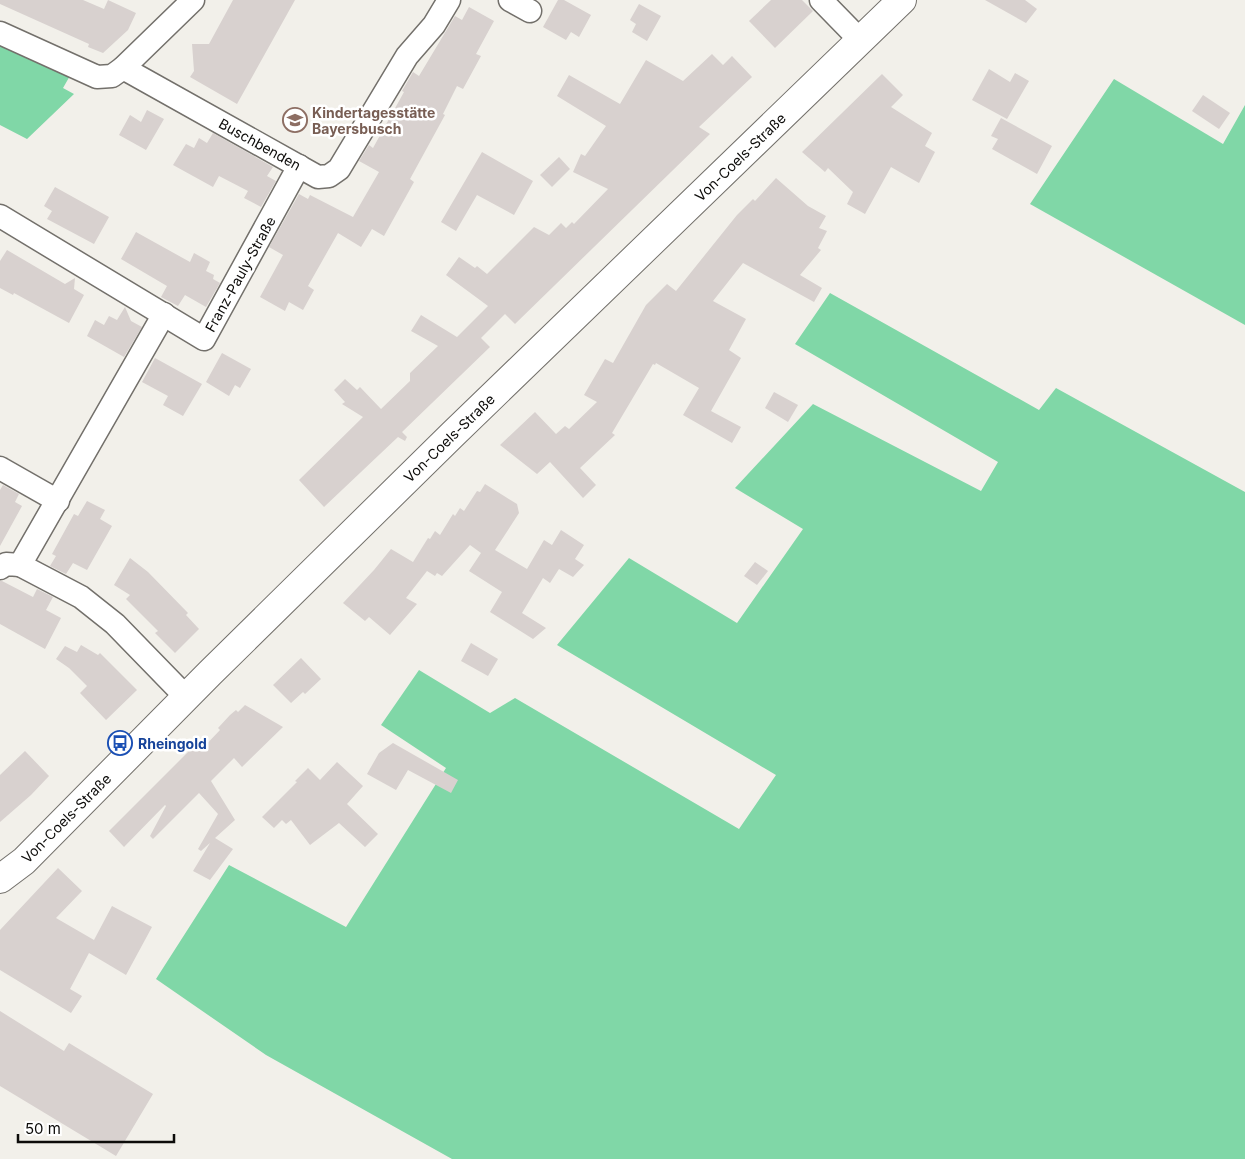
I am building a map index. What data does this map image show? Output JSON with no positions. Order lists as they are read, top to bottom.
{
  "streets": {
    "main road": ["Von-Coels-Straße"],
    "street": ["Buschbenden", "Franz-Pauly-Straße"]
  },
  "crossings": [
    ["Buschbenden", "Franz-Pauly-Straße"]
  ],
  "places": {
    "school or university": ["Kindertagesstätte Bayersbusch"],
    "bus stop": ["Rheingold"]
  },
  "scale_bar": "50 m"
}
